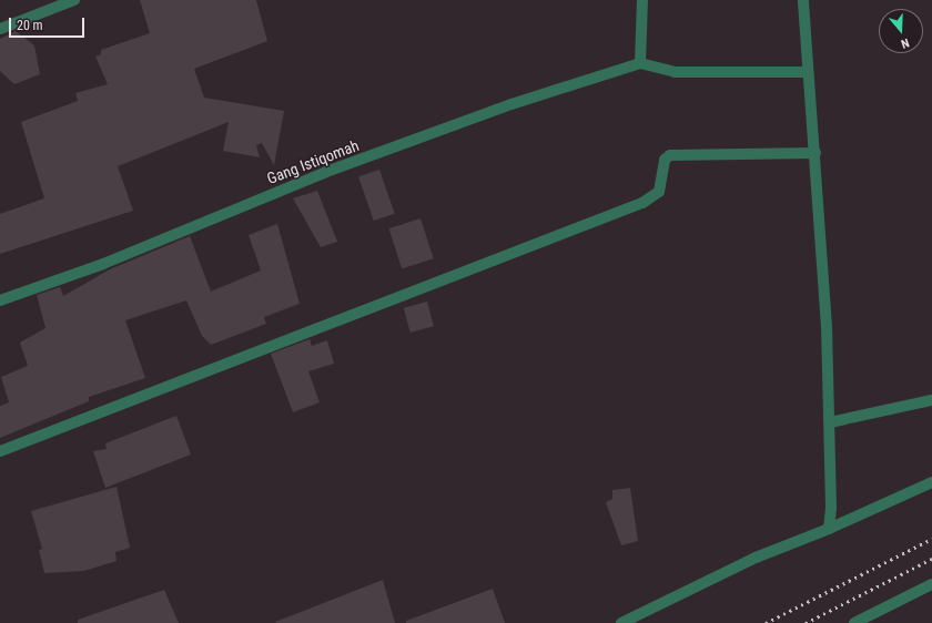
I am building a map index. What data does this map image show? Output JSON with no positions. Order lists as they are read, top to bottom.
{
  "streets": {
    "street": ["Gang Istiqomah"]
  },
  "scale_bar": "20 m",
  "north": "bottom"
}
